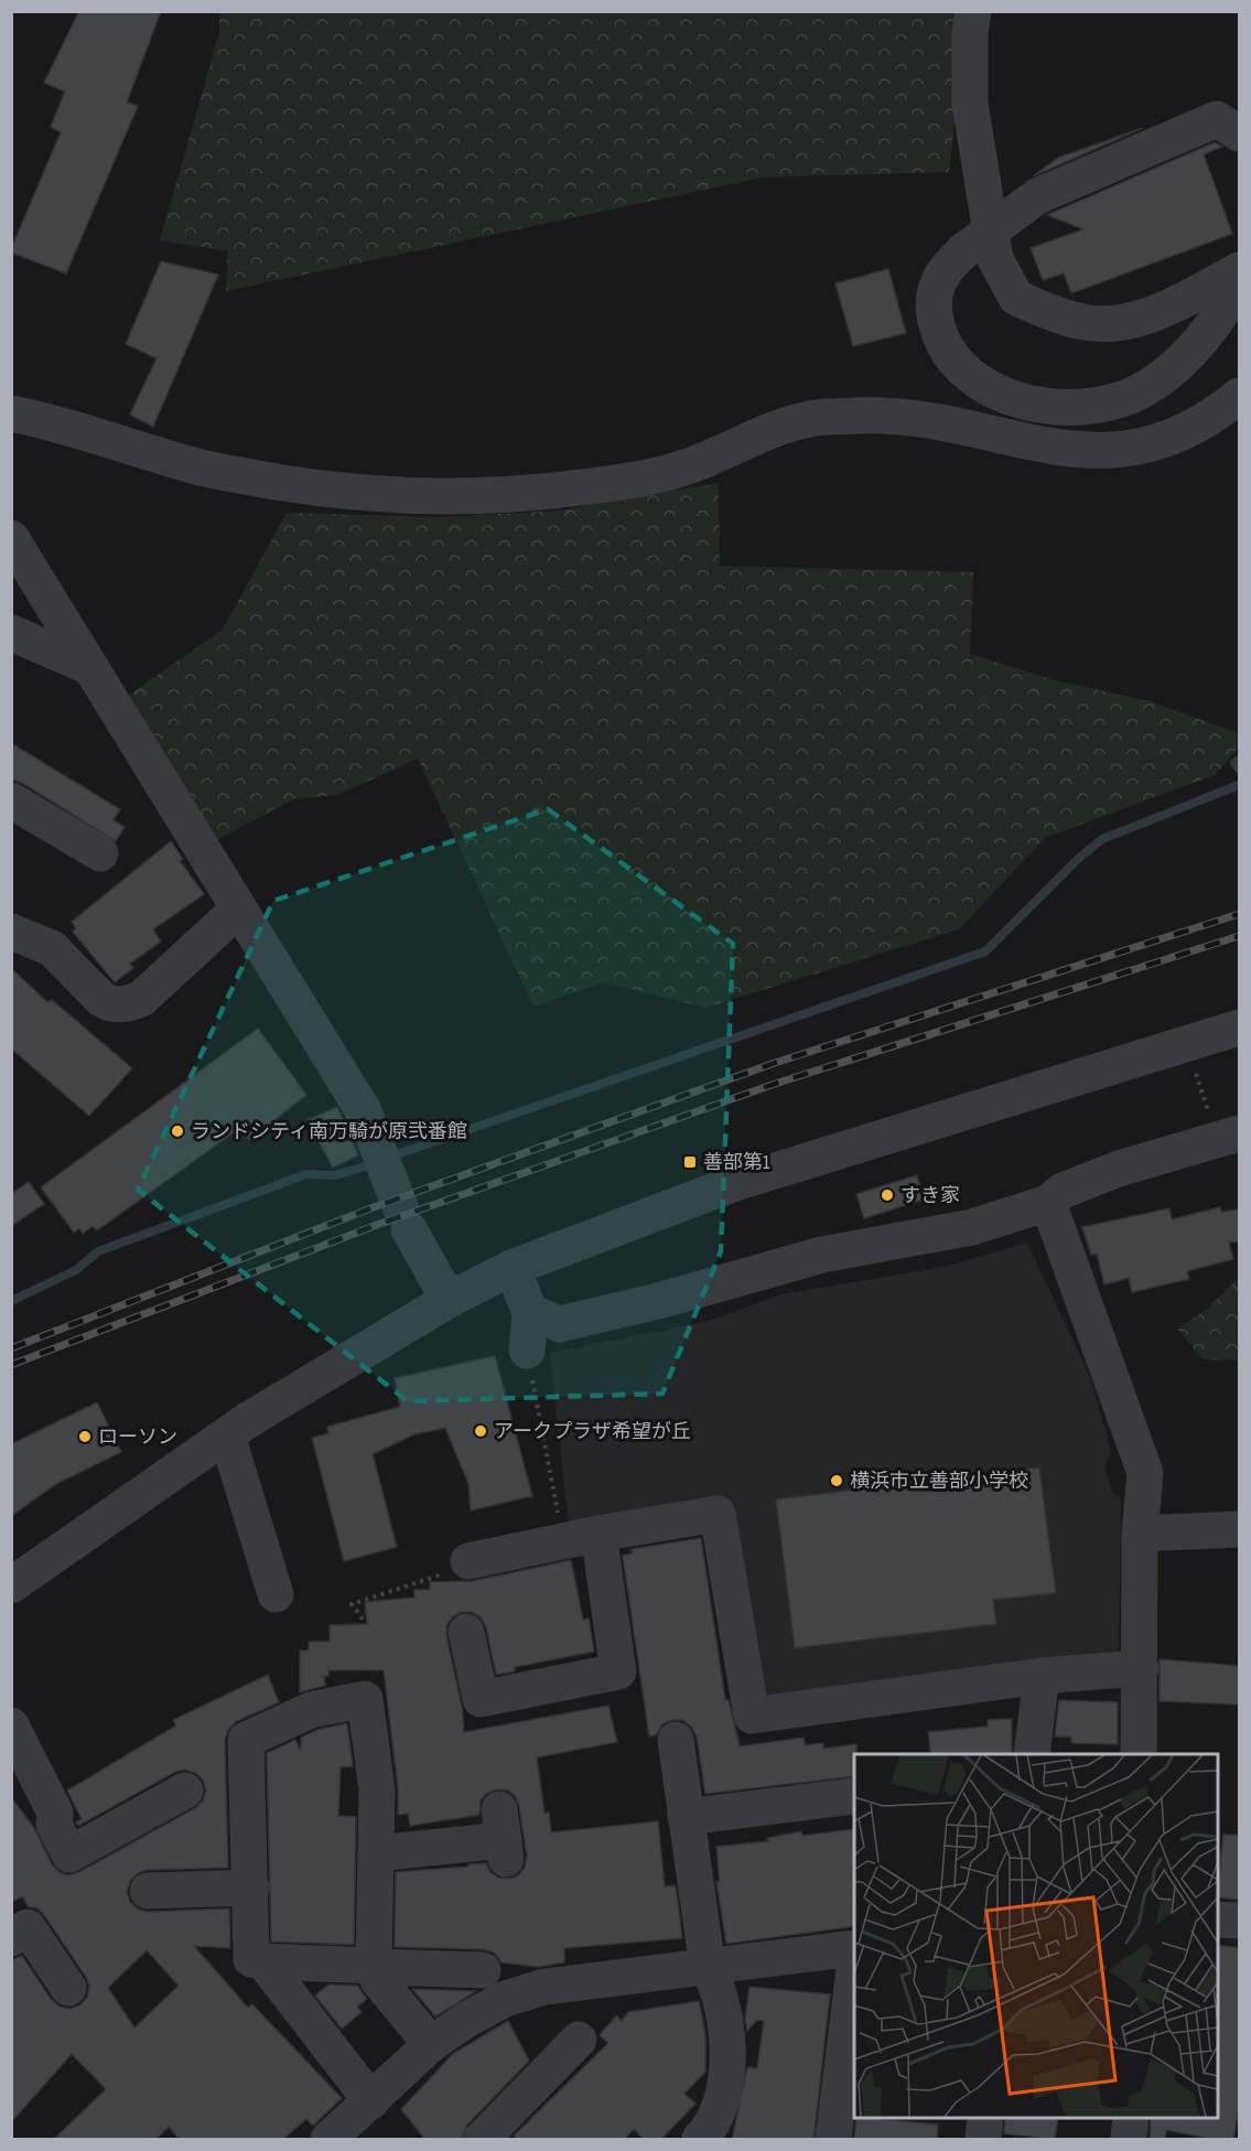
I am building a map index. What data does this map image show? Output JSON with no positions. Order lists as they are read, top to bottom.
{
  "places": {
    "other": [
      "ランドシティ南万騎が原弐番館",
      "すき家",
      "アークプラザ希望が丘",
      "ローソン",
      "横浜市立善部小学校"
    ],
    "transit": ["善部第1"]
  }
}
